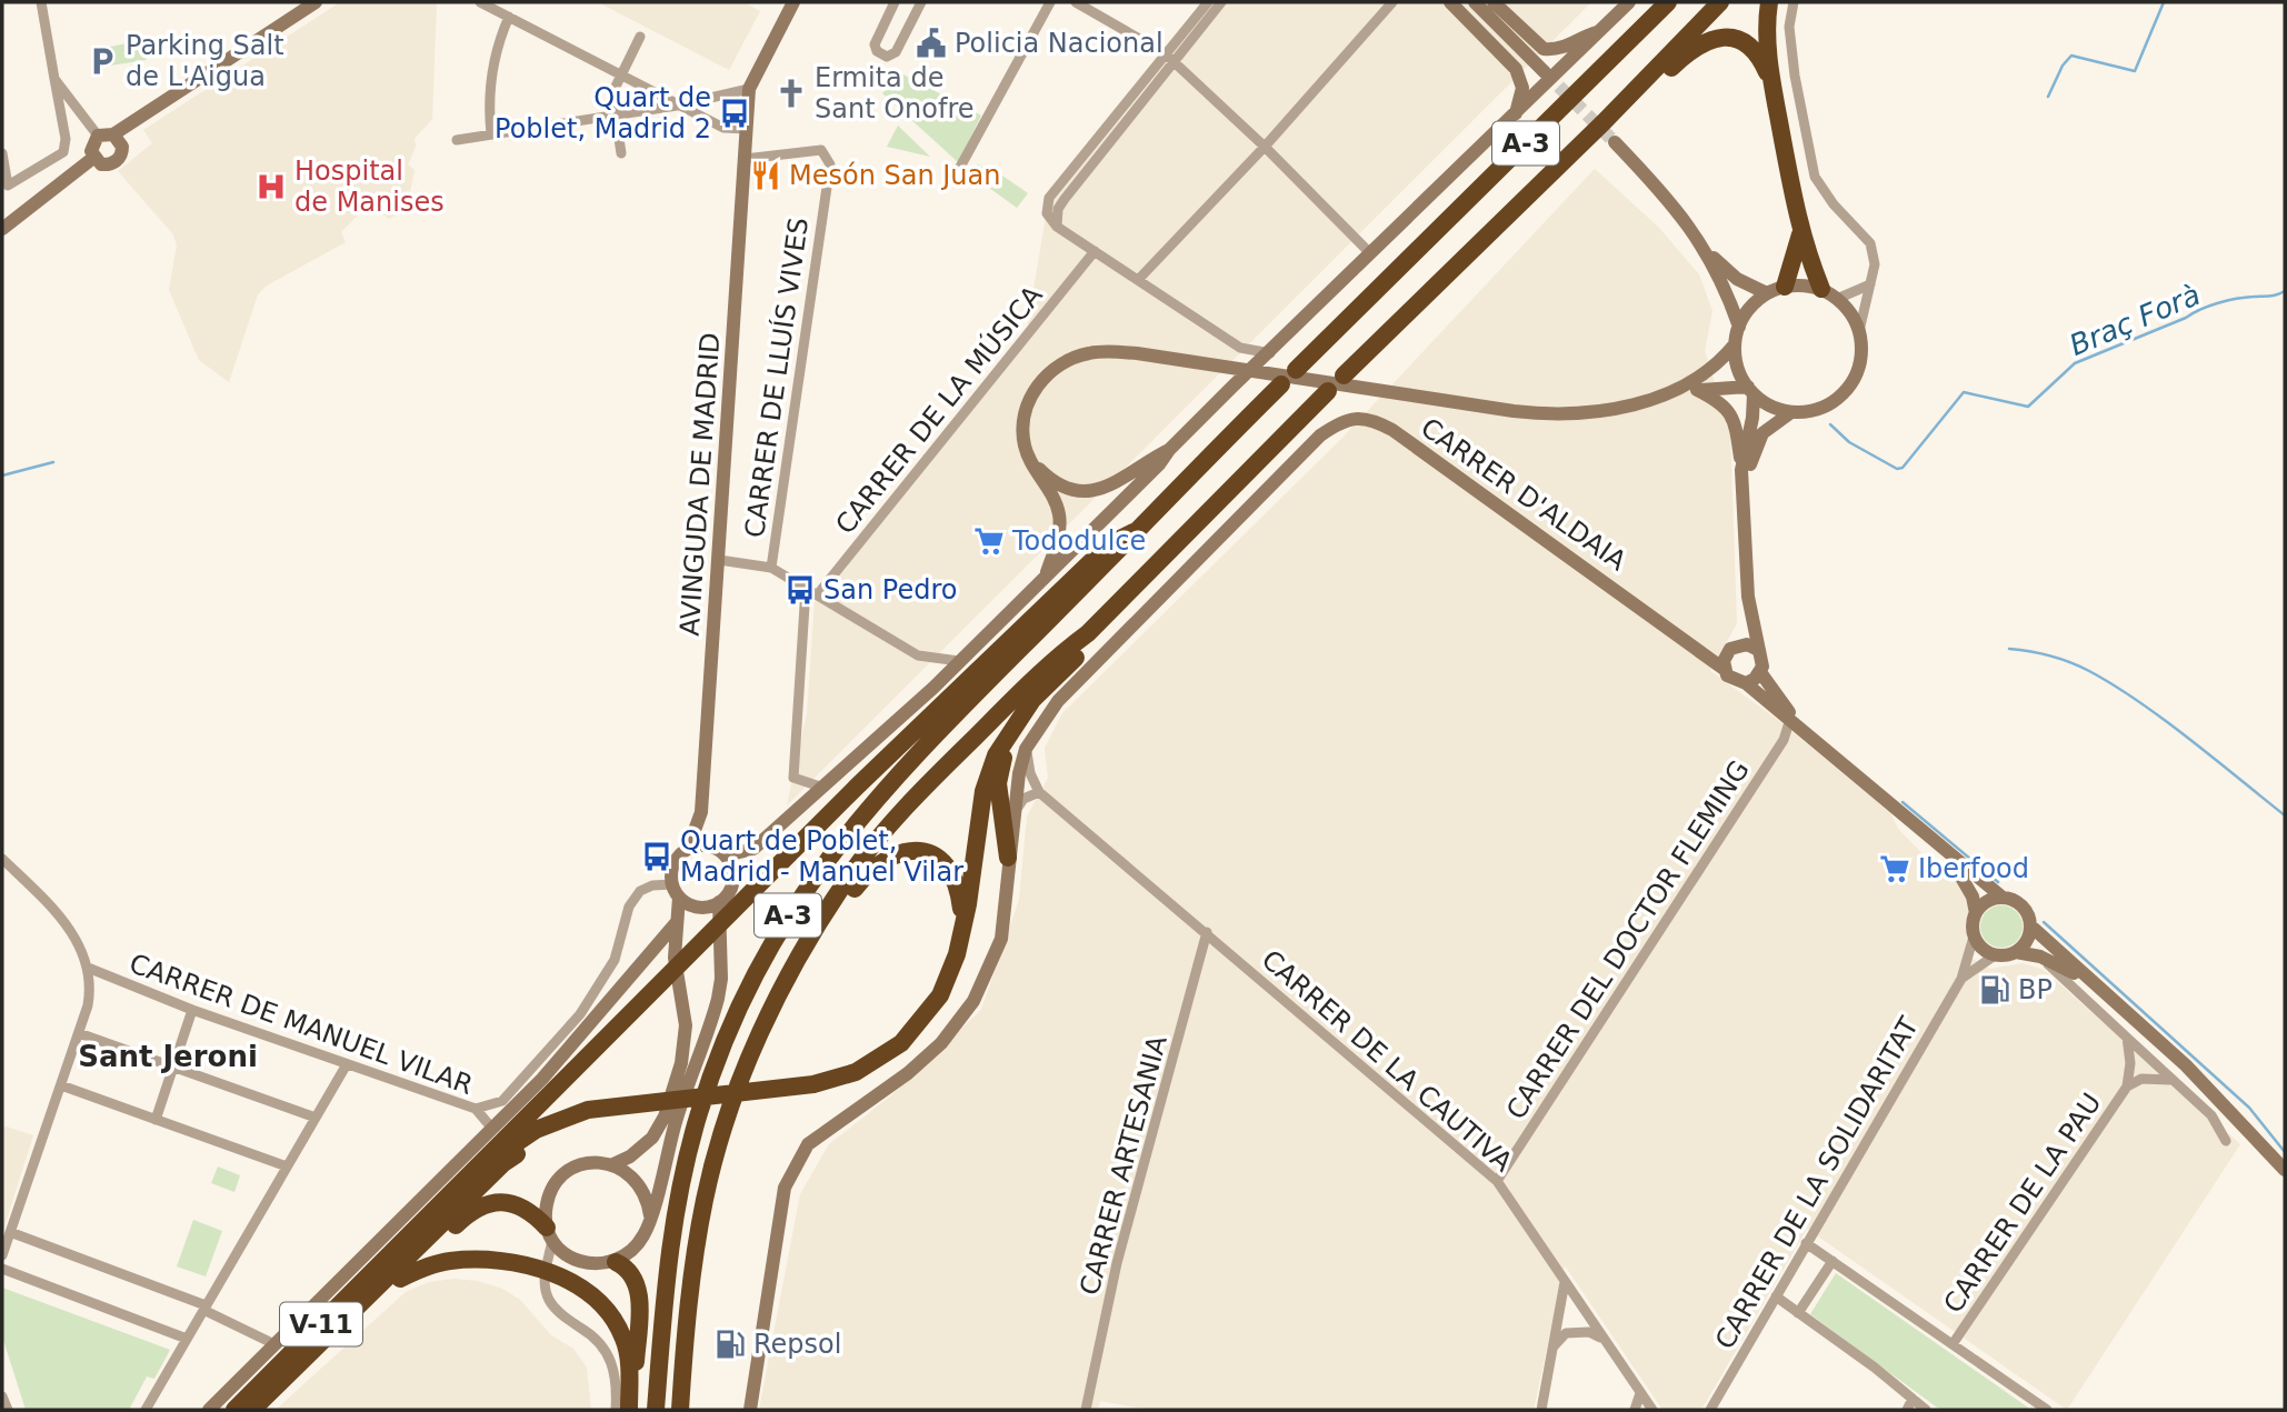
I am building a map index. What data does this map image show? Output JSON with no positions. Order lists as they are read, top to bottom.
{
  "streets": {
    "highway": ["A-3", "V-11"],
    "street": [
      "CARRER DE LLUÍS VIVES",
      "CARRER DE LA MÚSICA",
      "AVINGUDA DE MADRID",
      "CARRER D'ALDAIA",
      "CARRER DEL DOCTOR FLEMING",
      "CARRER DE MANUEL VILAR",
      "CARRER DE LA CAUTIVA",
      "CARRER ARTESANIA",
      "CARRER DE LA SOLIDARITAT",
      "CARRER DE LA PAU"
    ]
  },
  "crossings": [
    ["CARRER DE LLUÍS VIVES", "AVINGUDA DE MADRID"],
    ["CARRER DEL DOCTOR FLEMING", "CARRER DE LA CAUTIVA"],
    ["CARRER DE LA CAUTIVA", "CARRER ARTESANIA"]
  ],
  "districts": ["Sant Jeroni"],
  "water": ["Braç Forà"],
  "places": {
    "public building": ["Policia Nacional"],
    "parking": ["Parking Salt de L'Aigua"],
    "church": ["Ermita de Sant Onofre"],
    "bus stop": ["Quart de Poblet, Madrid 2", "San Pedro", "Quart de Poblet, Madrid - Manuel Vilar"],
    "restaurant": ["Mesón San Juan"],
    "hospital": ["Hospital de Manises"],
    "supermarket": ["Tododulce", "Iberfood"],
    "fuel station": ["BP", "Repsol"]
  }
}
